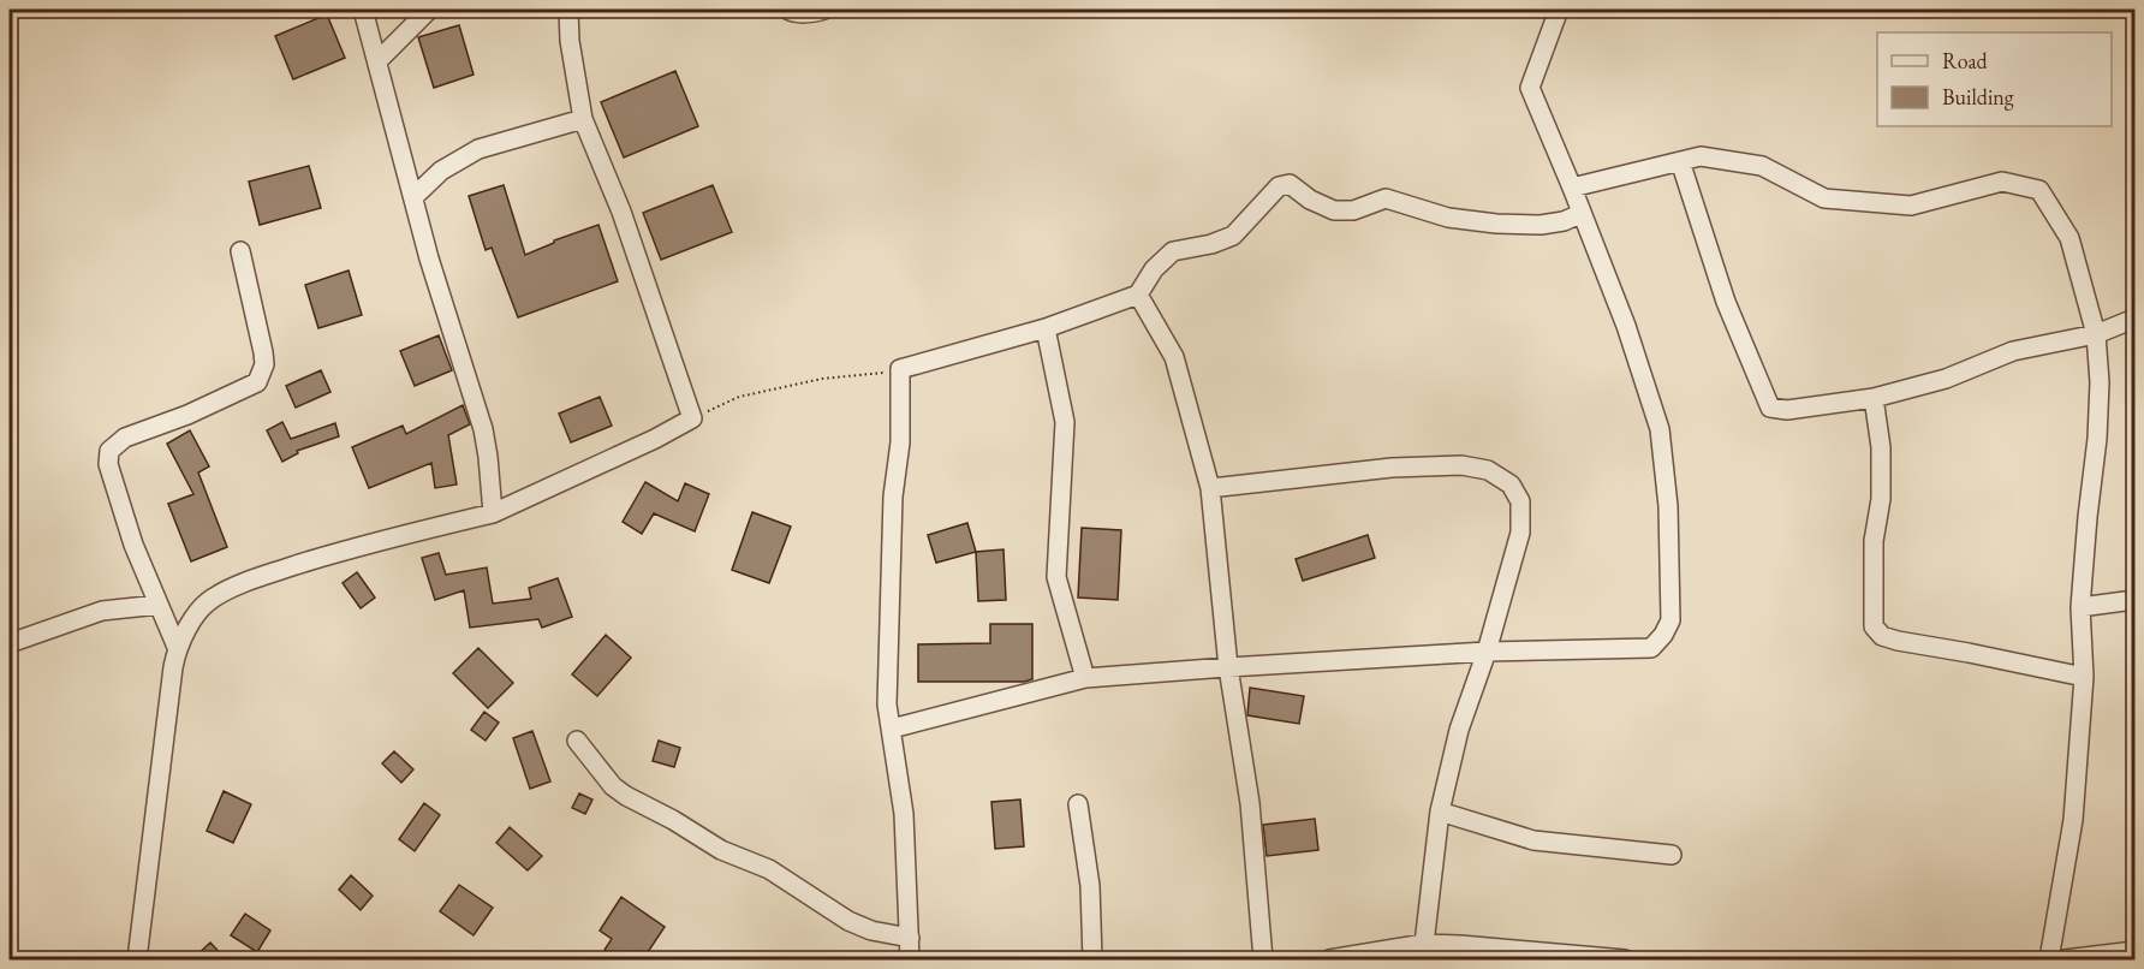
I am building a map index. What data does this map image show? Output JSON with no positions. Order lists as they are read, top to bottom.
{
  "legend": ["Road", "Building"]
}
